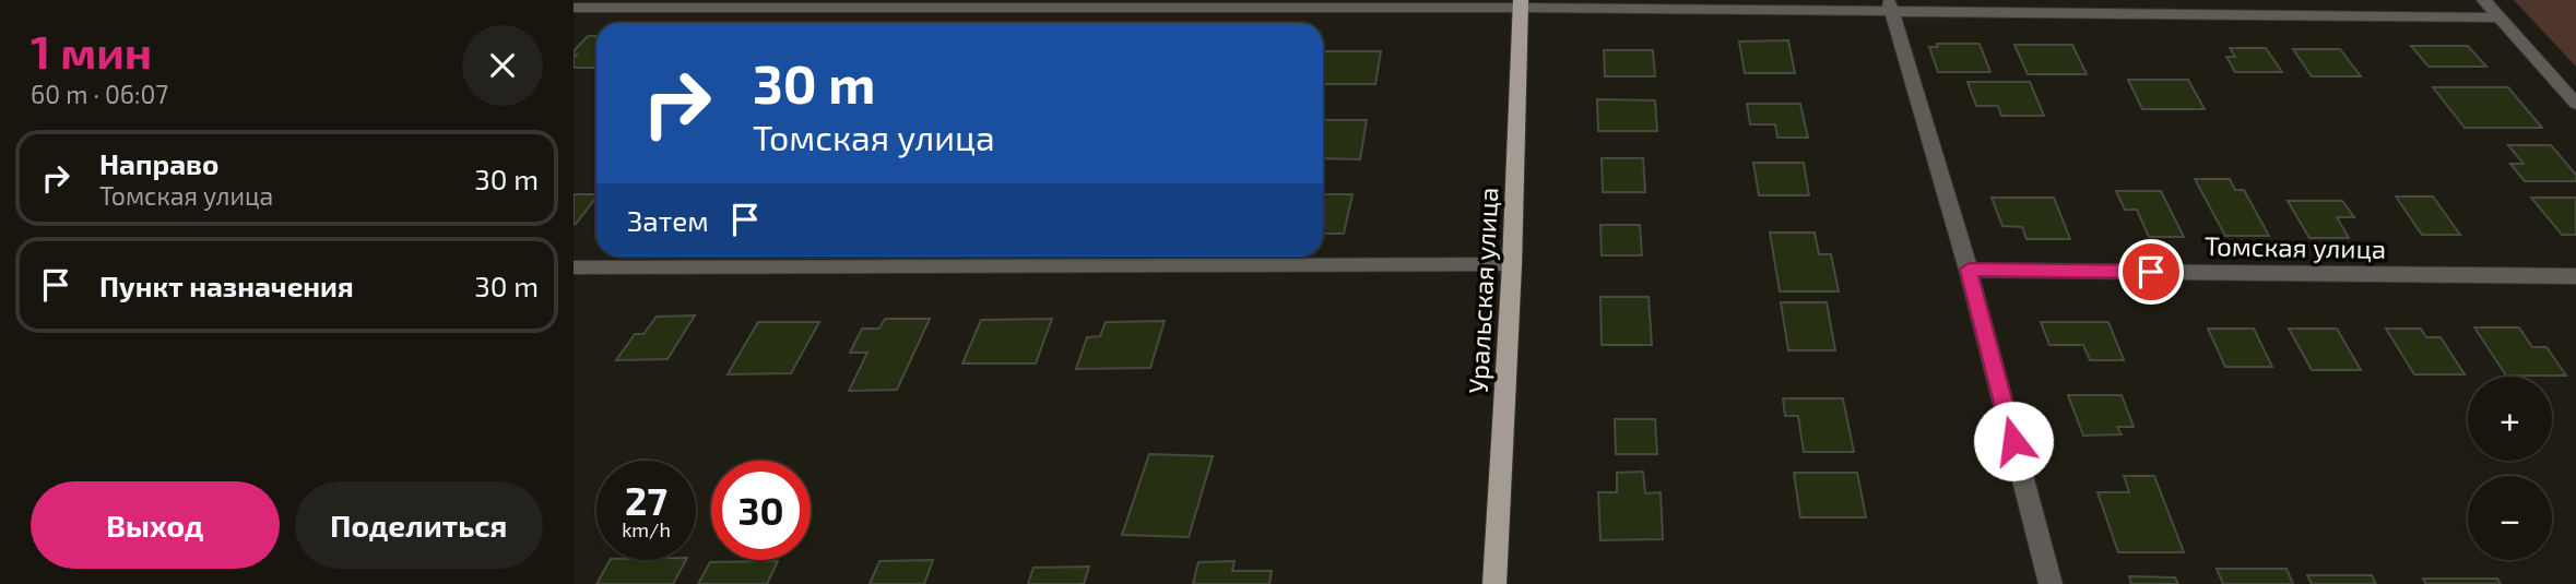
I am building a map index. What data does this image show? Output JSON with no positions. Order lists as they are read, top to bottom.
{
  "streets": {
    "main road": ["Уральская улица"],
    "street": ["Томская улица"]
  },
  "page": {
    "heading": ["1 мин", "60 m · 06:07"],
    "turn": ["30 m", "Томская улица"],
    "list": [
      {
        "name": "Направо",
        "note": "Томская улица",
        "value": "30 m"
      },
      {
        "name": "Пункт назначения",
        "value": "30 m"
      }
    ],
    "then": "Затем",
    "map_buttons": ["+", "−"],
    "speed": "27 km/h",
    "limit": "30",
    "buttons": ["Выход", "Поделиться"]
  }
}
